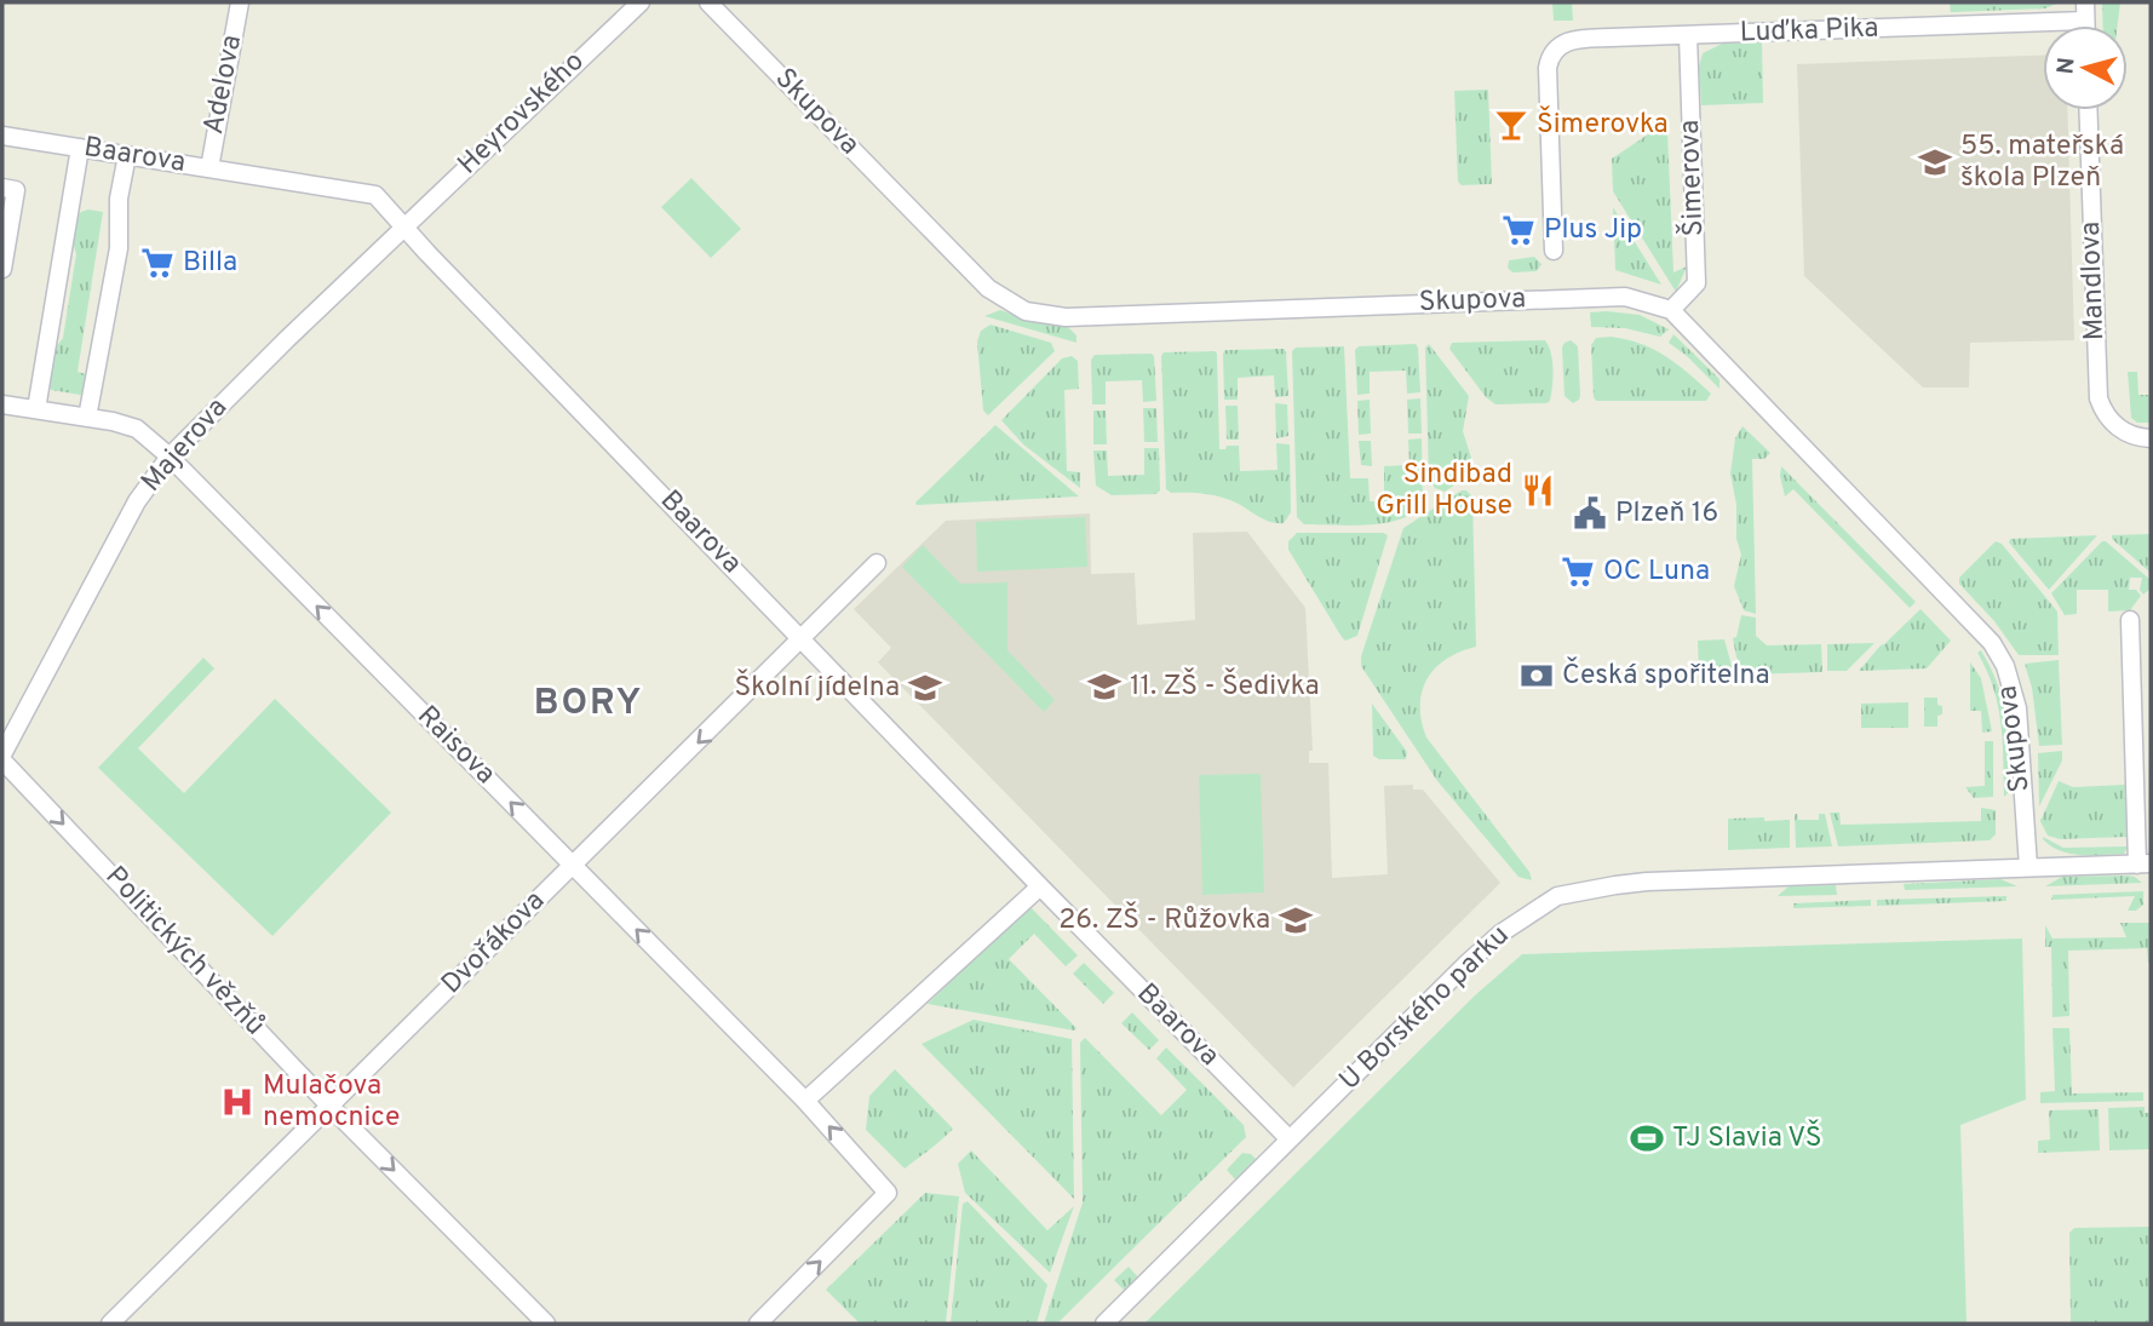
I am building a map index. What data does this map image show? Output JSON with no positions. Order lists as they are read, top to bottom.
{
  "streets": {
    "street": [
      "Luďka Pika",
      "Adelova",
      "Skupova",
      "Heyrovského",
      "Baarova",
      "Šimerova",
      "Mandlova",
      "Majerova",
      "Raisova",
      "Dvořákova",
      "Politických vězňů",
      "U Borského parku"
    ]
  },
  "crossings": [
    ["Luďka Pika", "Šimerova"],
    ["Adelova", "Baarova"],
    ["Skupova", "Šimerova"],
    ["Skupova", "U Borského parku"],
    ["Heyrovského", "Baarova"],
    ["Heyrovského", "Majerova"],
    ["Baarova", "Majerova"],
    ["Baarova", "Dvořákova"],
    ["Baarova", "U Borského parku"],
    ["Majerova", "Raisova"],
    ["Majerova", "Politických vězňů"],
    ["Raisova", "Dvořákova"],
    ["Dvořákova", "Politických vězňů"]
  ],
  "one_way": ["Raisova", "Politických vězňů"],
  "districts": ["BORY"],
  "places": {
    "bar": ["Šimerovka"],
    "school or university": [
      "55. mateřská škola Plzeň",
      "11. ZŠ - Šedivka",
      "Školní jídelna",
      "26. ZŠ - Růžovka"
    ],
    "supermarket": ["Plus Jip", "Billa", "OC Luna"],
    "restaurant": ["Sindibad Grill House"],
    "public building": ["Plzeň 16"],
    "bank": ["Česká spořitelna"],
    "hospital": ["Mulačova nemocnice"],
    "sports": ["TJ Slavia VŠ"]
  },
  "north": "left"
}
